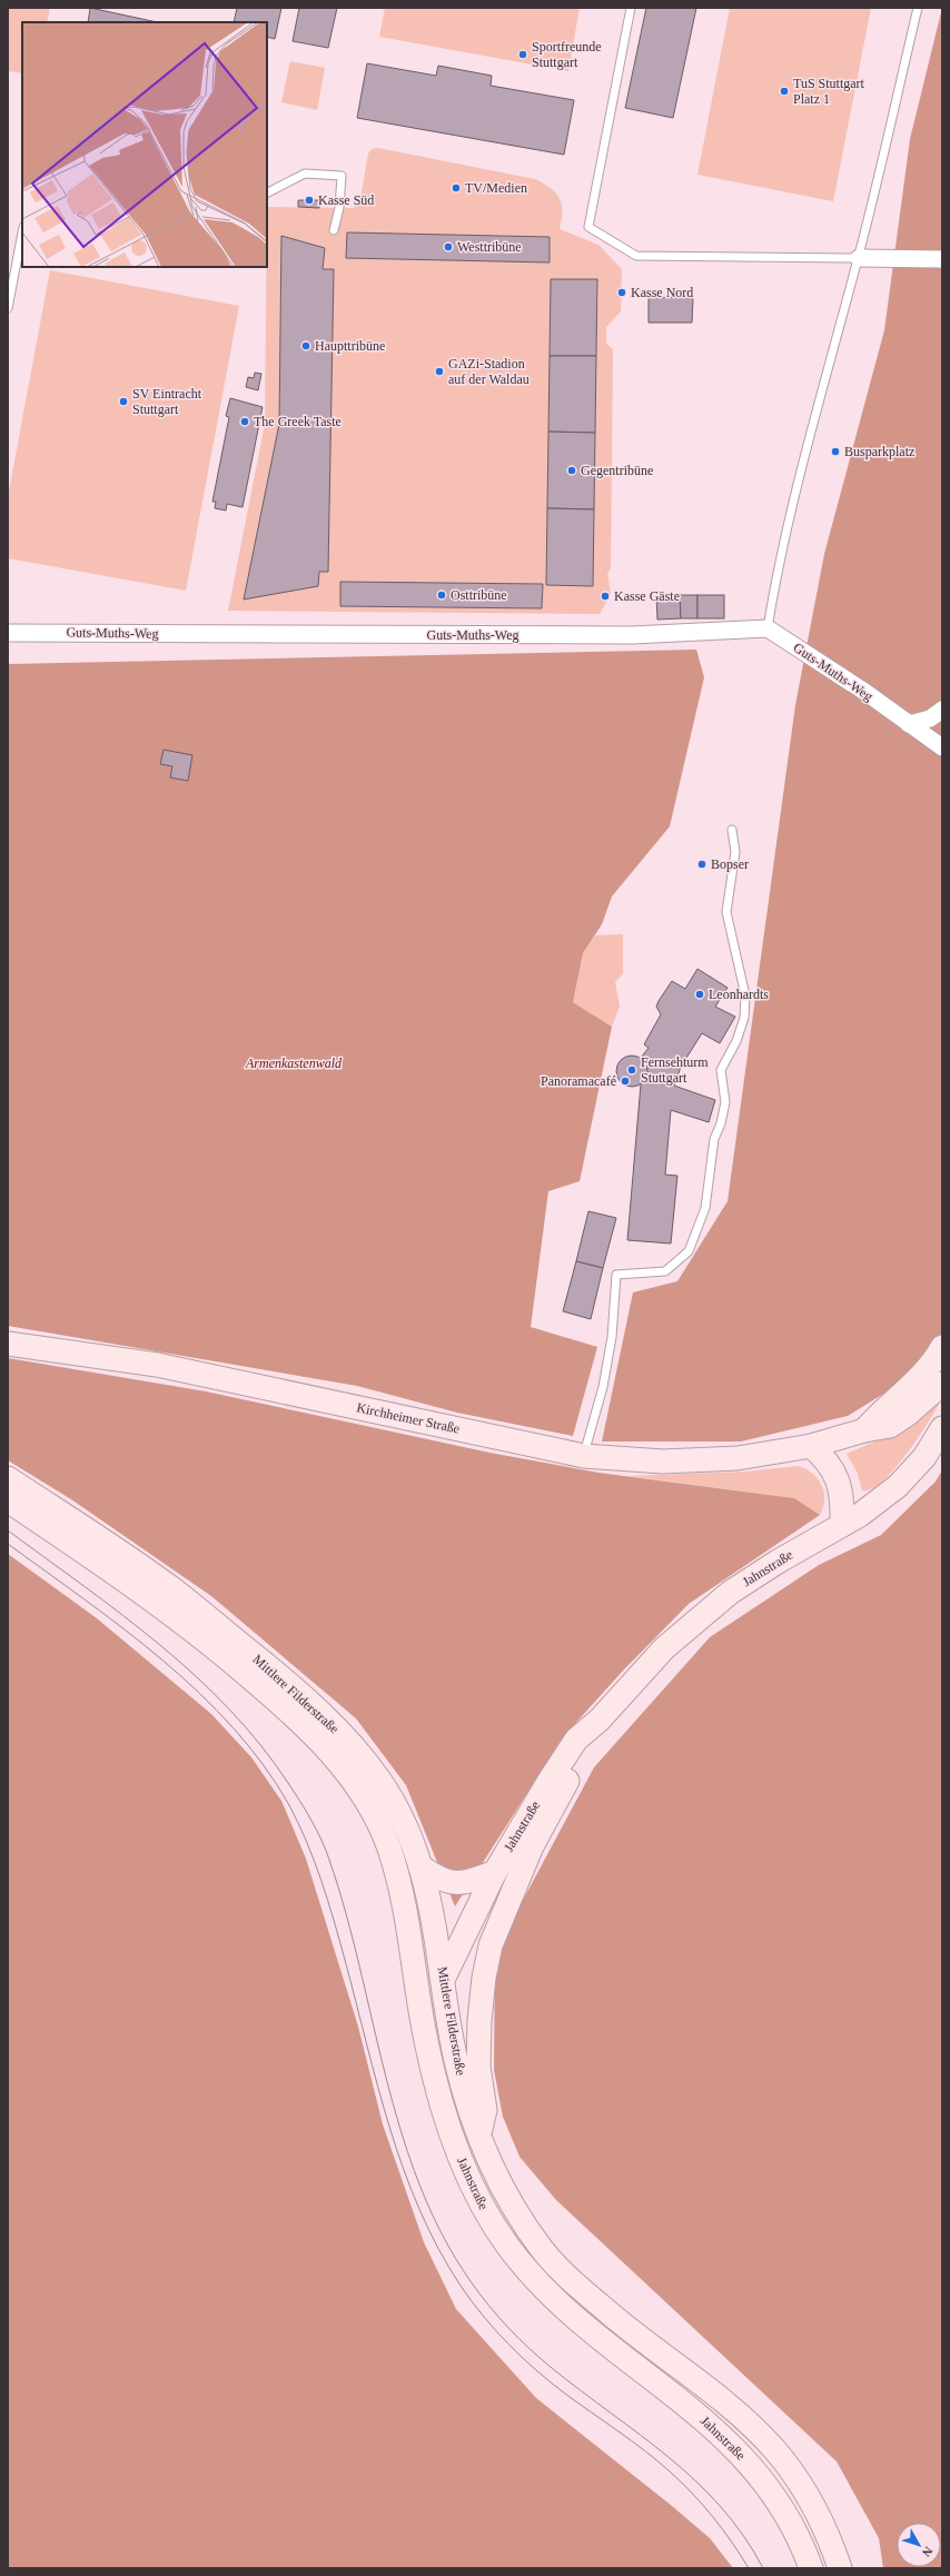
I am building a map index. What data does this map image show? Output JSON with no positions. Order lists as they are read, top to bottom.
{
  "streets": {
    "main road": ["Kirchheimer Straße", "Jahnstraße", "Mittlere Filderstraße"],
    "street": ["Guts-Muths-Weg"]
  },
  "crossings": [
    ["Jahnstraße", "Mittlere Filderstraße"]
  ],
  "parks": ["Armenkastenwald"],
  "places": [
    "Sportfreunde Stuttgart",
    "TuS Stuttgart Platz 1",
    "TV/Medien",
    "Kasse Süd",
    "Westtribüne",
    "Kasse Nord",
    "Haupttribüne",
    "GAZi-Stadion auf der Waldau",
    "SV Eintracht Stuttgart",
    "The Greek Taste",
    "Busparkplatz",
    "Gegentribüne",
    "Osttribüne",
    "Kasse Gäste",
    "Bopser",
    "Leonhardts",
    "Fernsehturm Stuttgart",
    "Panoramacafé"
  ],
  "north": "bottom right"
}
